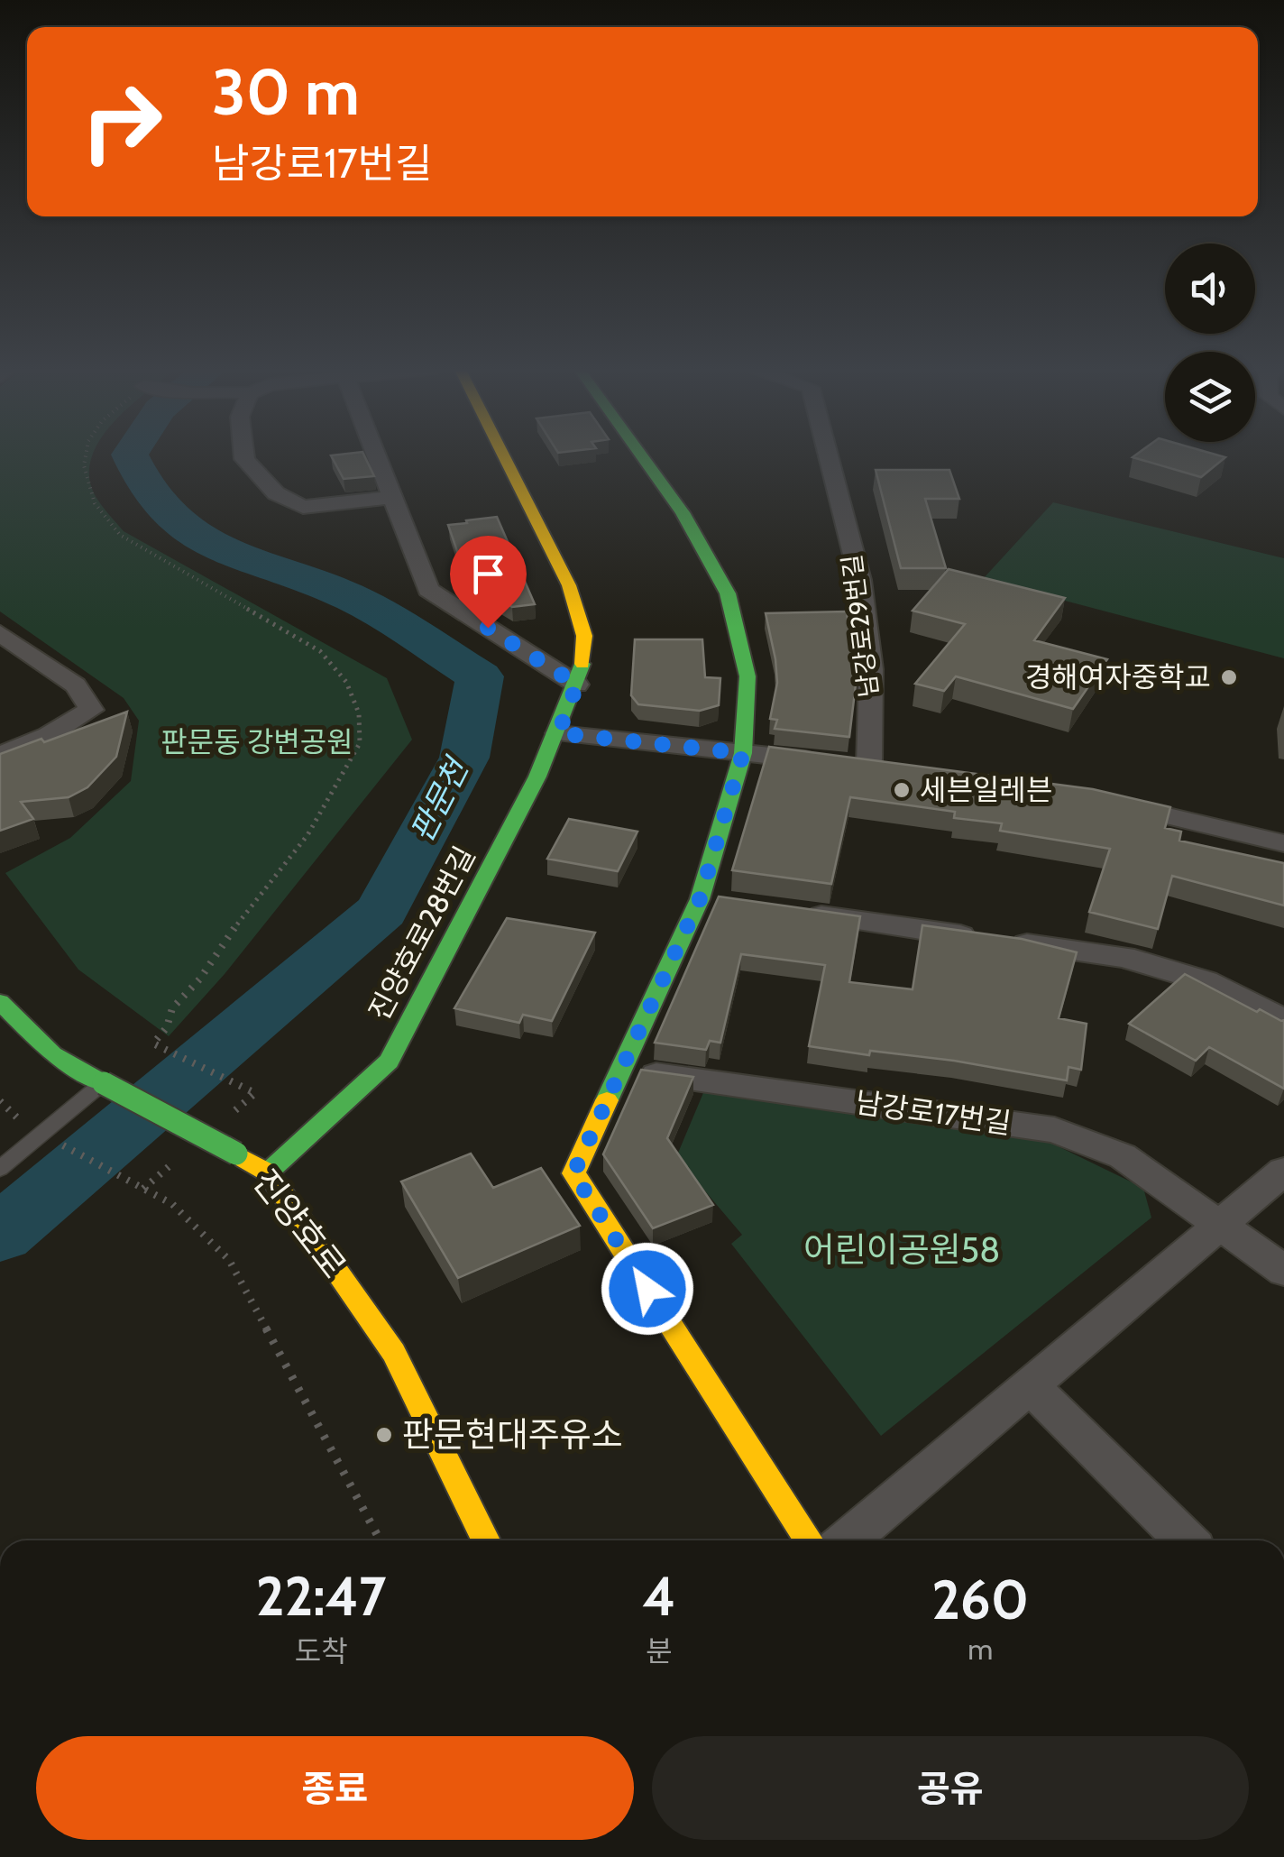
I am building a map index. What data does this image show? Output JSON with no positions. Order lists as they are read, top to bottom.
{
  "streets": {
    "street": [
      "남강로29번길",
      "진양호로28번길",
      "남강로17번길",
      "진양호로"
    ]
  },
  "crossings": [
    ["남강로29번길", "진양호로28번길"],
    ["진양호로28번길", "진양호로"]
  ],
  "water": ["판문천"],
  "parks": ["판문동 강변공원", "어린이공원58"],
  "places": ["경해여자중학교", "세븐일레븐", "판문현대주유소"],
  "page": {
    "turn": ["30 m", "남강로17번길"],
    "eta": [
      "22:47",
      "도착",
      "4",
      "분",
      "260",
      "m"
    ],
    "buttons": ["종료", "공유"]
  }
}
